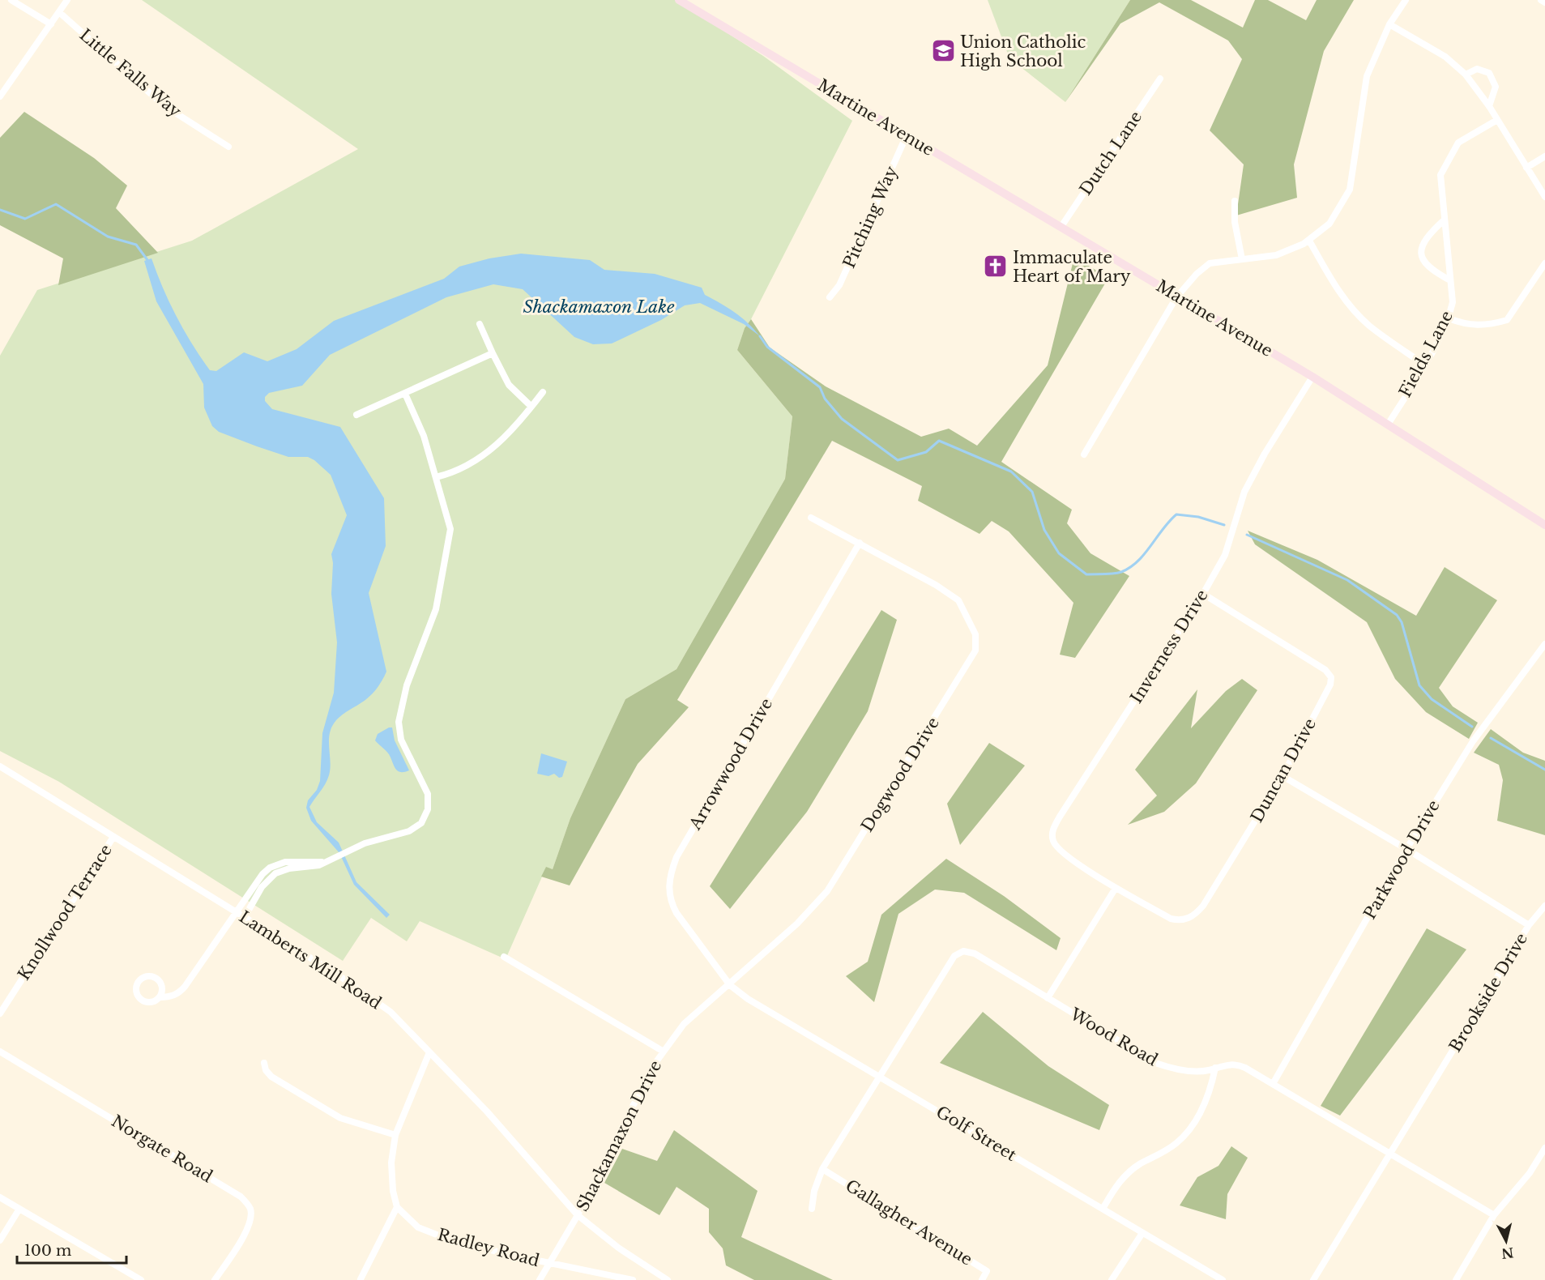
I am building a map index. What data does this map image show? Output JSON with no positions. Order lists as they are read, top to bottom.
{
  "streets": {
    "main road": ["Martine Avenue"],
    "street": [
      "Little Falls Way",
      "Dutch Lane",
      "Pitching Way",
      "Fields Lane",
      "Inverness Drive",
      "Arrowwood Drive",
      "Duncan Drive",
      "Dogwood Drive",
      "Parkwood Drive",
      "Knollwood Terrace",
      "Lamberts Mill Road",
      "Brookside Drive",
      "Wood Road",
      "Golf Street",
      "Shackamaxon Drive",
      "Norgate Road",
      "Gallagher Avenue",
      "Radley Road"
    ]
  },
  "crossings": [
    ["Martine Avenue", "Dutch Lane"],
    ["Martine Avenue", "Pitching Way"],
    ["Martine Avenue", "Fields Lane"],
    ["Martine Avenue", "Inverness Drive"],
    ["Inverness Drive", "Duncan Drive"],
    ["Arrowwood Drive", "Dogwood Drive"],
    ["Arrowwood Drive", "Golf Street"],
    ["Duncan Drive", "Brookside Drive"],
    ["Dogwood Drive", "Golf Street"],
    ["Dogwood Drive", "Shackamaxon Drive"],
    ["Parkwood Drive", "Brookside Drive"],
    ["Parkwood Drive", "Wood Road"],
    ["Knollwood Terrace", "Lamberts Mill Road"],
    ["Lamberts Mill Road", "Shackamaxon Drive"],
    ["Brookside Drive", "Wood Road"],
    ["Wood Road", "Golf Street"],
    ["Wood Road", "Gallagher Avenue"],
    ["Shackamaxon Drive", "Radley Road"]
  ],
  "water": ["Shackamaxon Lake"],
  "places": {
    "school or university": ["Union Catholic High School"],
    "church": ["Immaculate Heart of Mary"]
  },
  "scale_bar": "100 m",
  "north": "bottom"
}
